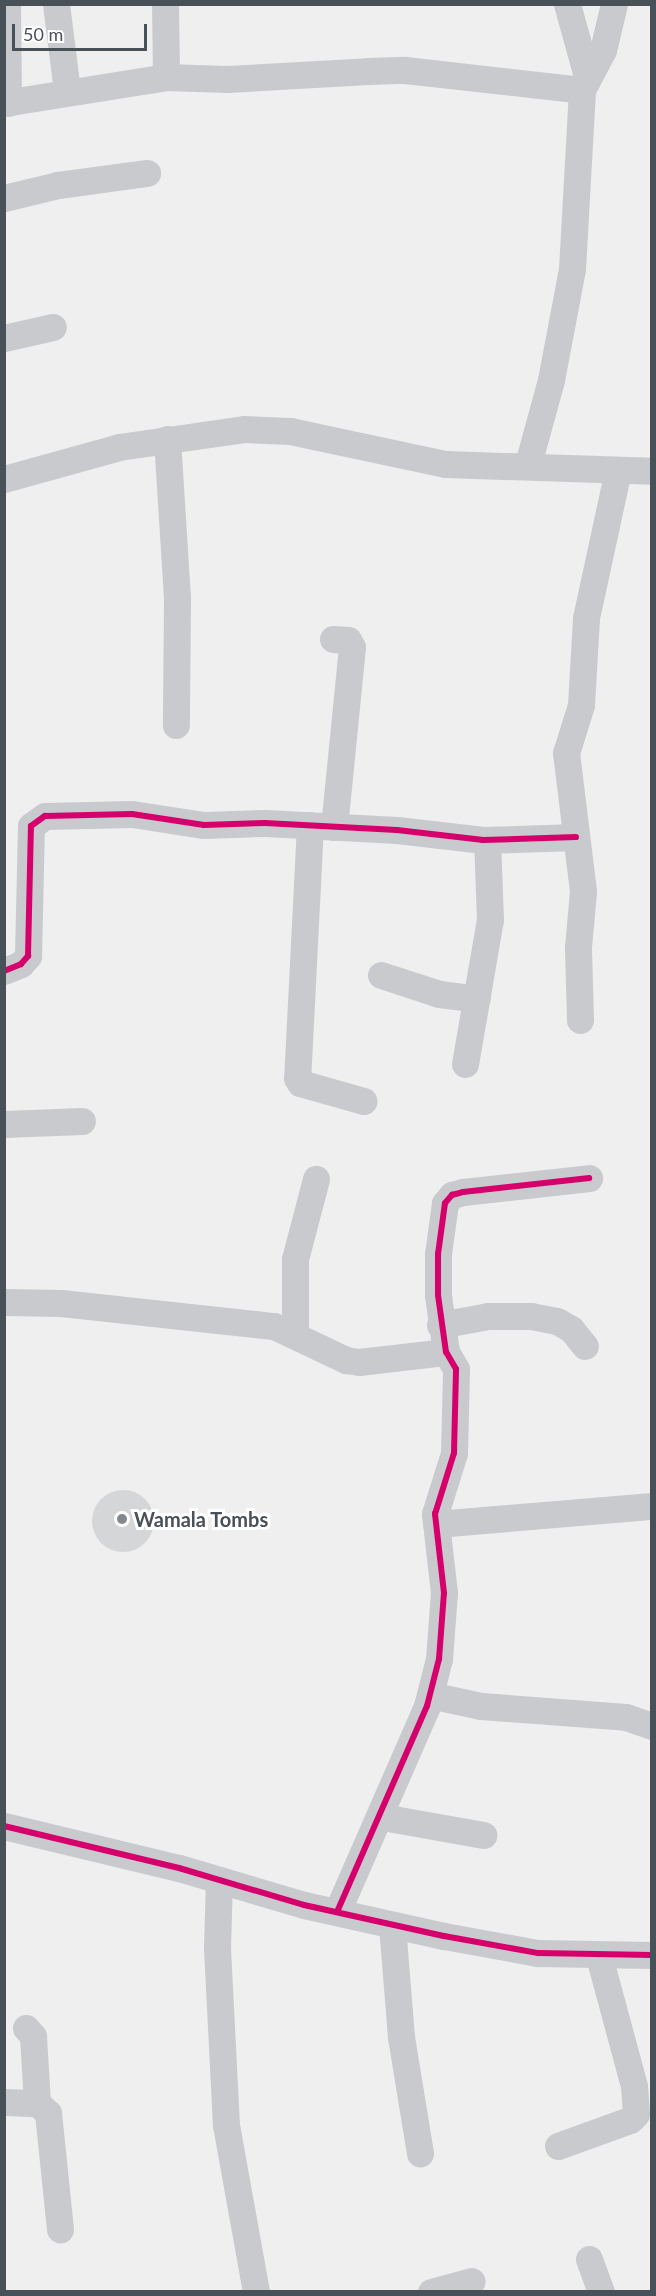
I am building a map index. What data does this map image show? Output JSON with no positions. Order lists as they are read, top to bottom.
{
  "places": ["Wamala Tombs"],
  "scale_bar": "50 m"
}
